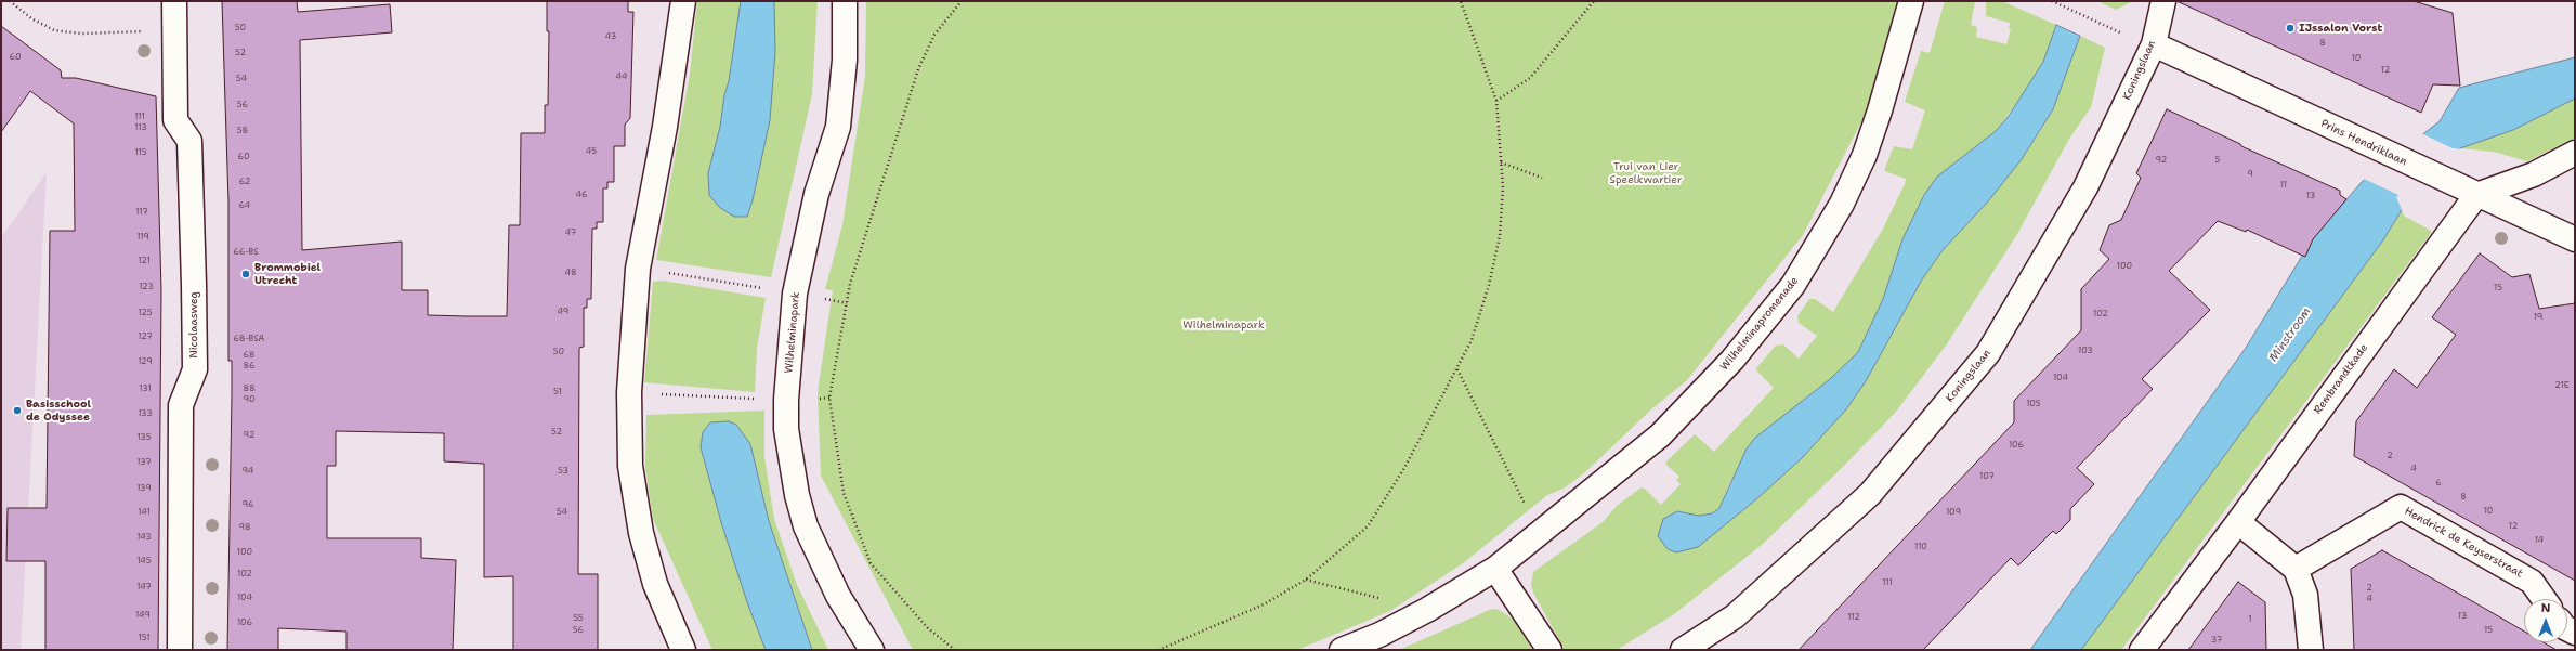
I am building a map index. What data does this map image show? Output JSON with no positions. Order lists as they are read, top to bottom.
{
  "streets": {
    "street": [
      "Koningslaan",
      "Prins Hendriklaan",
      "Wilhelminapromenade",
      "Nicolaasweg",
      "Wilhelminapark",
      "Rembrandtkade",
      "Hendrick de Keyserstraat"
    ]
  },
  "crossings": [
    ["Koningslaan", "Prins Hendriklaan"],
    ["Prins Hendriklaan", "Rembrandtkade"]
  ],
  "water": ["Minstroom"],
  "parks": ["Trui van Lier Speelkwartier", "Wilhelminapark"],
  "places": ["IJssalon Vorst", "Brommobiel Utrecht", "Basisschool de Odyssee"],
  "house_numbers": [
    "50",
    "43",
    "8",
    "52",
    "60",
    "10",
    "12",
    "44",
    "54",
    "56",
    "111",
    "113",
    "58",
    "45",
    "115",
    "60",
    "92",
    "5",
    "9",
    "62",
    "11",
    "46",
    "13",
    "64",
    "117",
    "47",
    "119",
    "66-BS",
    "121",
    "100",
    "48",
    "123",
    "15",
    "49",
    "125",
    "102",
    "19",
    "127",
    "68-BSA",
    "103",
    "50",
    "68",
    "129",
    "86",
    "104",
    "21E",
    "131",
    "88",
    "51",
    "90",
    "105",
    "133",
    "52",
    "92",
    "135",
    "106",
    "2",
    "137",
    "4",
    "94",
    "53",
    "107",
    "6",
    "139",
    "8",
    "96",
    "10",
    "141",
    "54",
    "109",
    "12",
    "98",
    "143",
    "14",
    "110",
    "100",
    "145",
    "102",
    "111",
    "147",
    "2",
    "104",
    "4",
    "149",
    "13",
    "112",
    "55",
    "1",
    "106",
    "56",
    "15",
    "151",
    "37"
  ],
  "north": "top"
}
